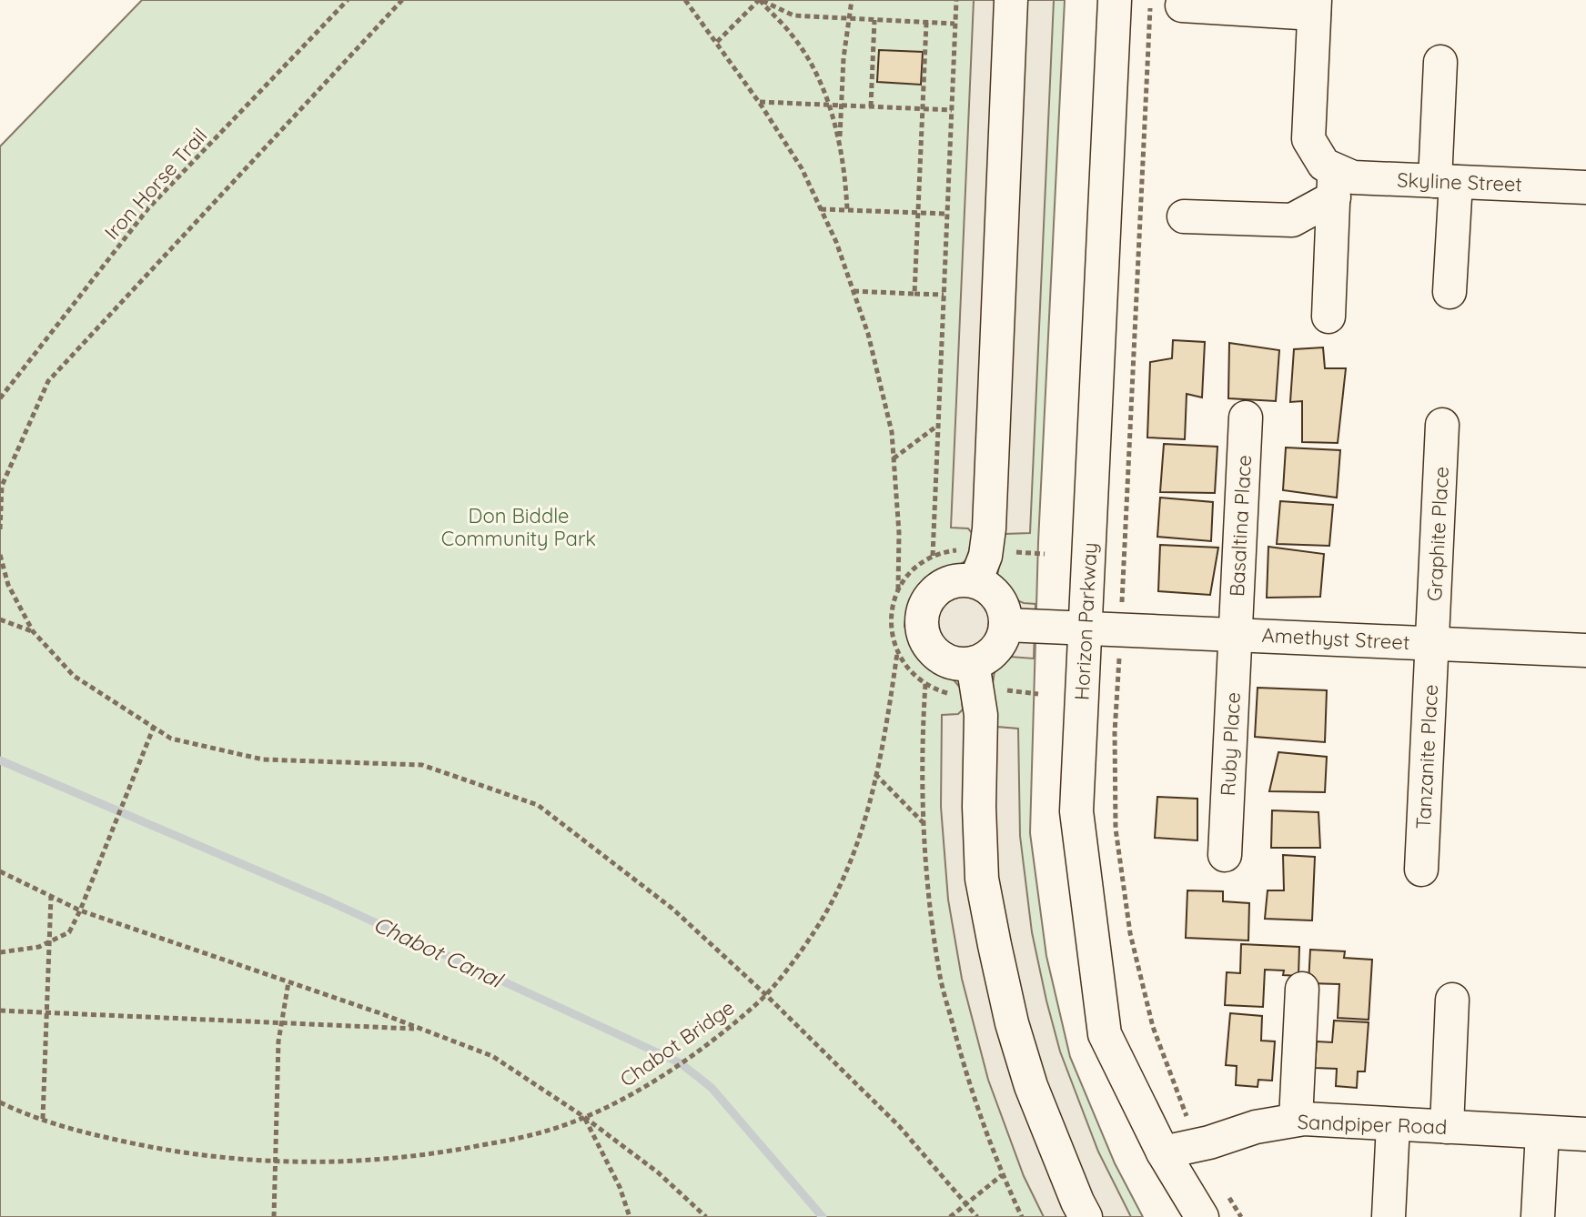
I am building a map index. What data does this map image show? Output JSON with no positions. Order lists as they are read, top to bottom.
{
  "streets": {
    "street": [
      "Skyline Street",
      "Basaltina Place",
      "Graphite Place",
      "Horizon Parkway",
      "Amethyst Street",
      "Ruby Place",
      "Tanzanite Place",
      "Sandpiper Road"
    ],
    "path": ["Iron Horse Trail", "Chabot Bridge"]
  },
  "crossings": [
    ["Basaltina Place", "Amethyst Street"],
    ["Basaltina Place", "Ruby Place"],
    ["Graphite Place", "Amethyst Street"],
    ["Graphite Place", "Tanzanite Place"],
    ["Horizon Parkway", "Amethyst Street"],
    ["Horizon Parkway", "Sandpiper Road"],
    ["Amethyst Street", "Ruby Place"],
    ["Amethyst Street", "Tanzanite Place"]
  ],
  "water": ["Chabot Canal"],
  "parks": ["Don Biddle Community Park"]
}
